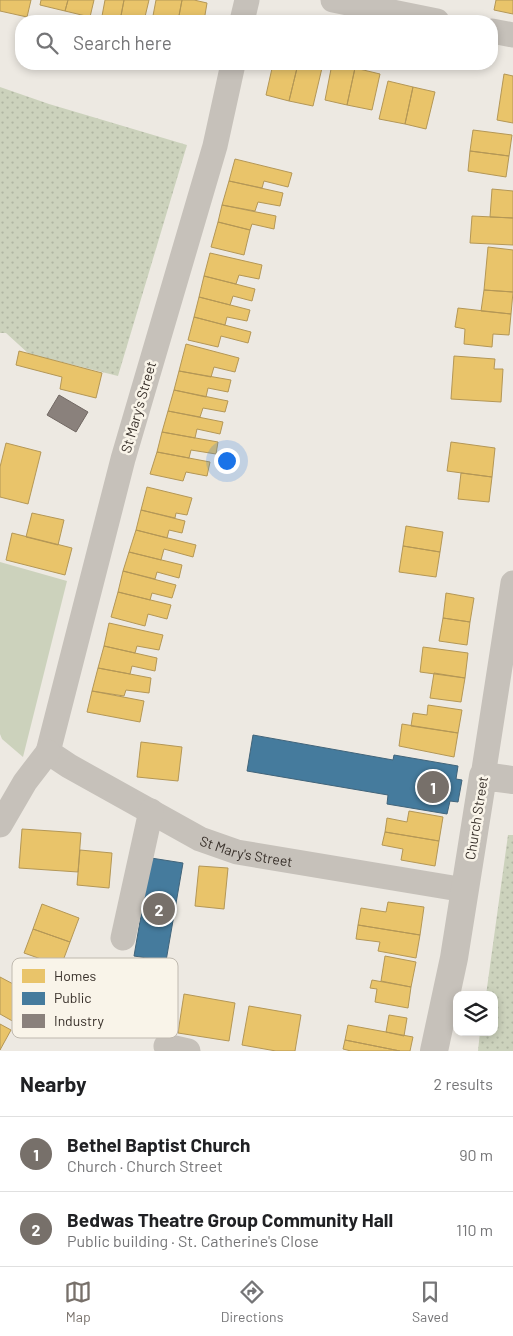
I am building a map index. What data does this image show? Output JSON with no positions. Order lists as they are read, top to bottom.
{
  "streets": {
    "street": ["St Mary's Street", "Church Street"]
  },
  "crossings": [
    ["St Mary's Street", "Church Street"]
  ],
  "legend": ["Homes", "Public", "Industry"],
  "page": {
    "search": "Search here",
    "pins": ["1", "2"],
    "heading": ["Nearby", "2 results"],
    "list": [
      {
        "mark": "1",
        "name": "Bethel Baptist Church",
        "note": "Church · Church Street",
        "value": "90 m"
      },
      {
        "mark": "2",
        "name": "Bedwas Theatre Group Community Hall",
        "note": "Public building · St. Catherine's Close",
        "value": "110 m"
      }
    ],
    "nav": ["Map", "Directions", "Saved"]
  }
}
